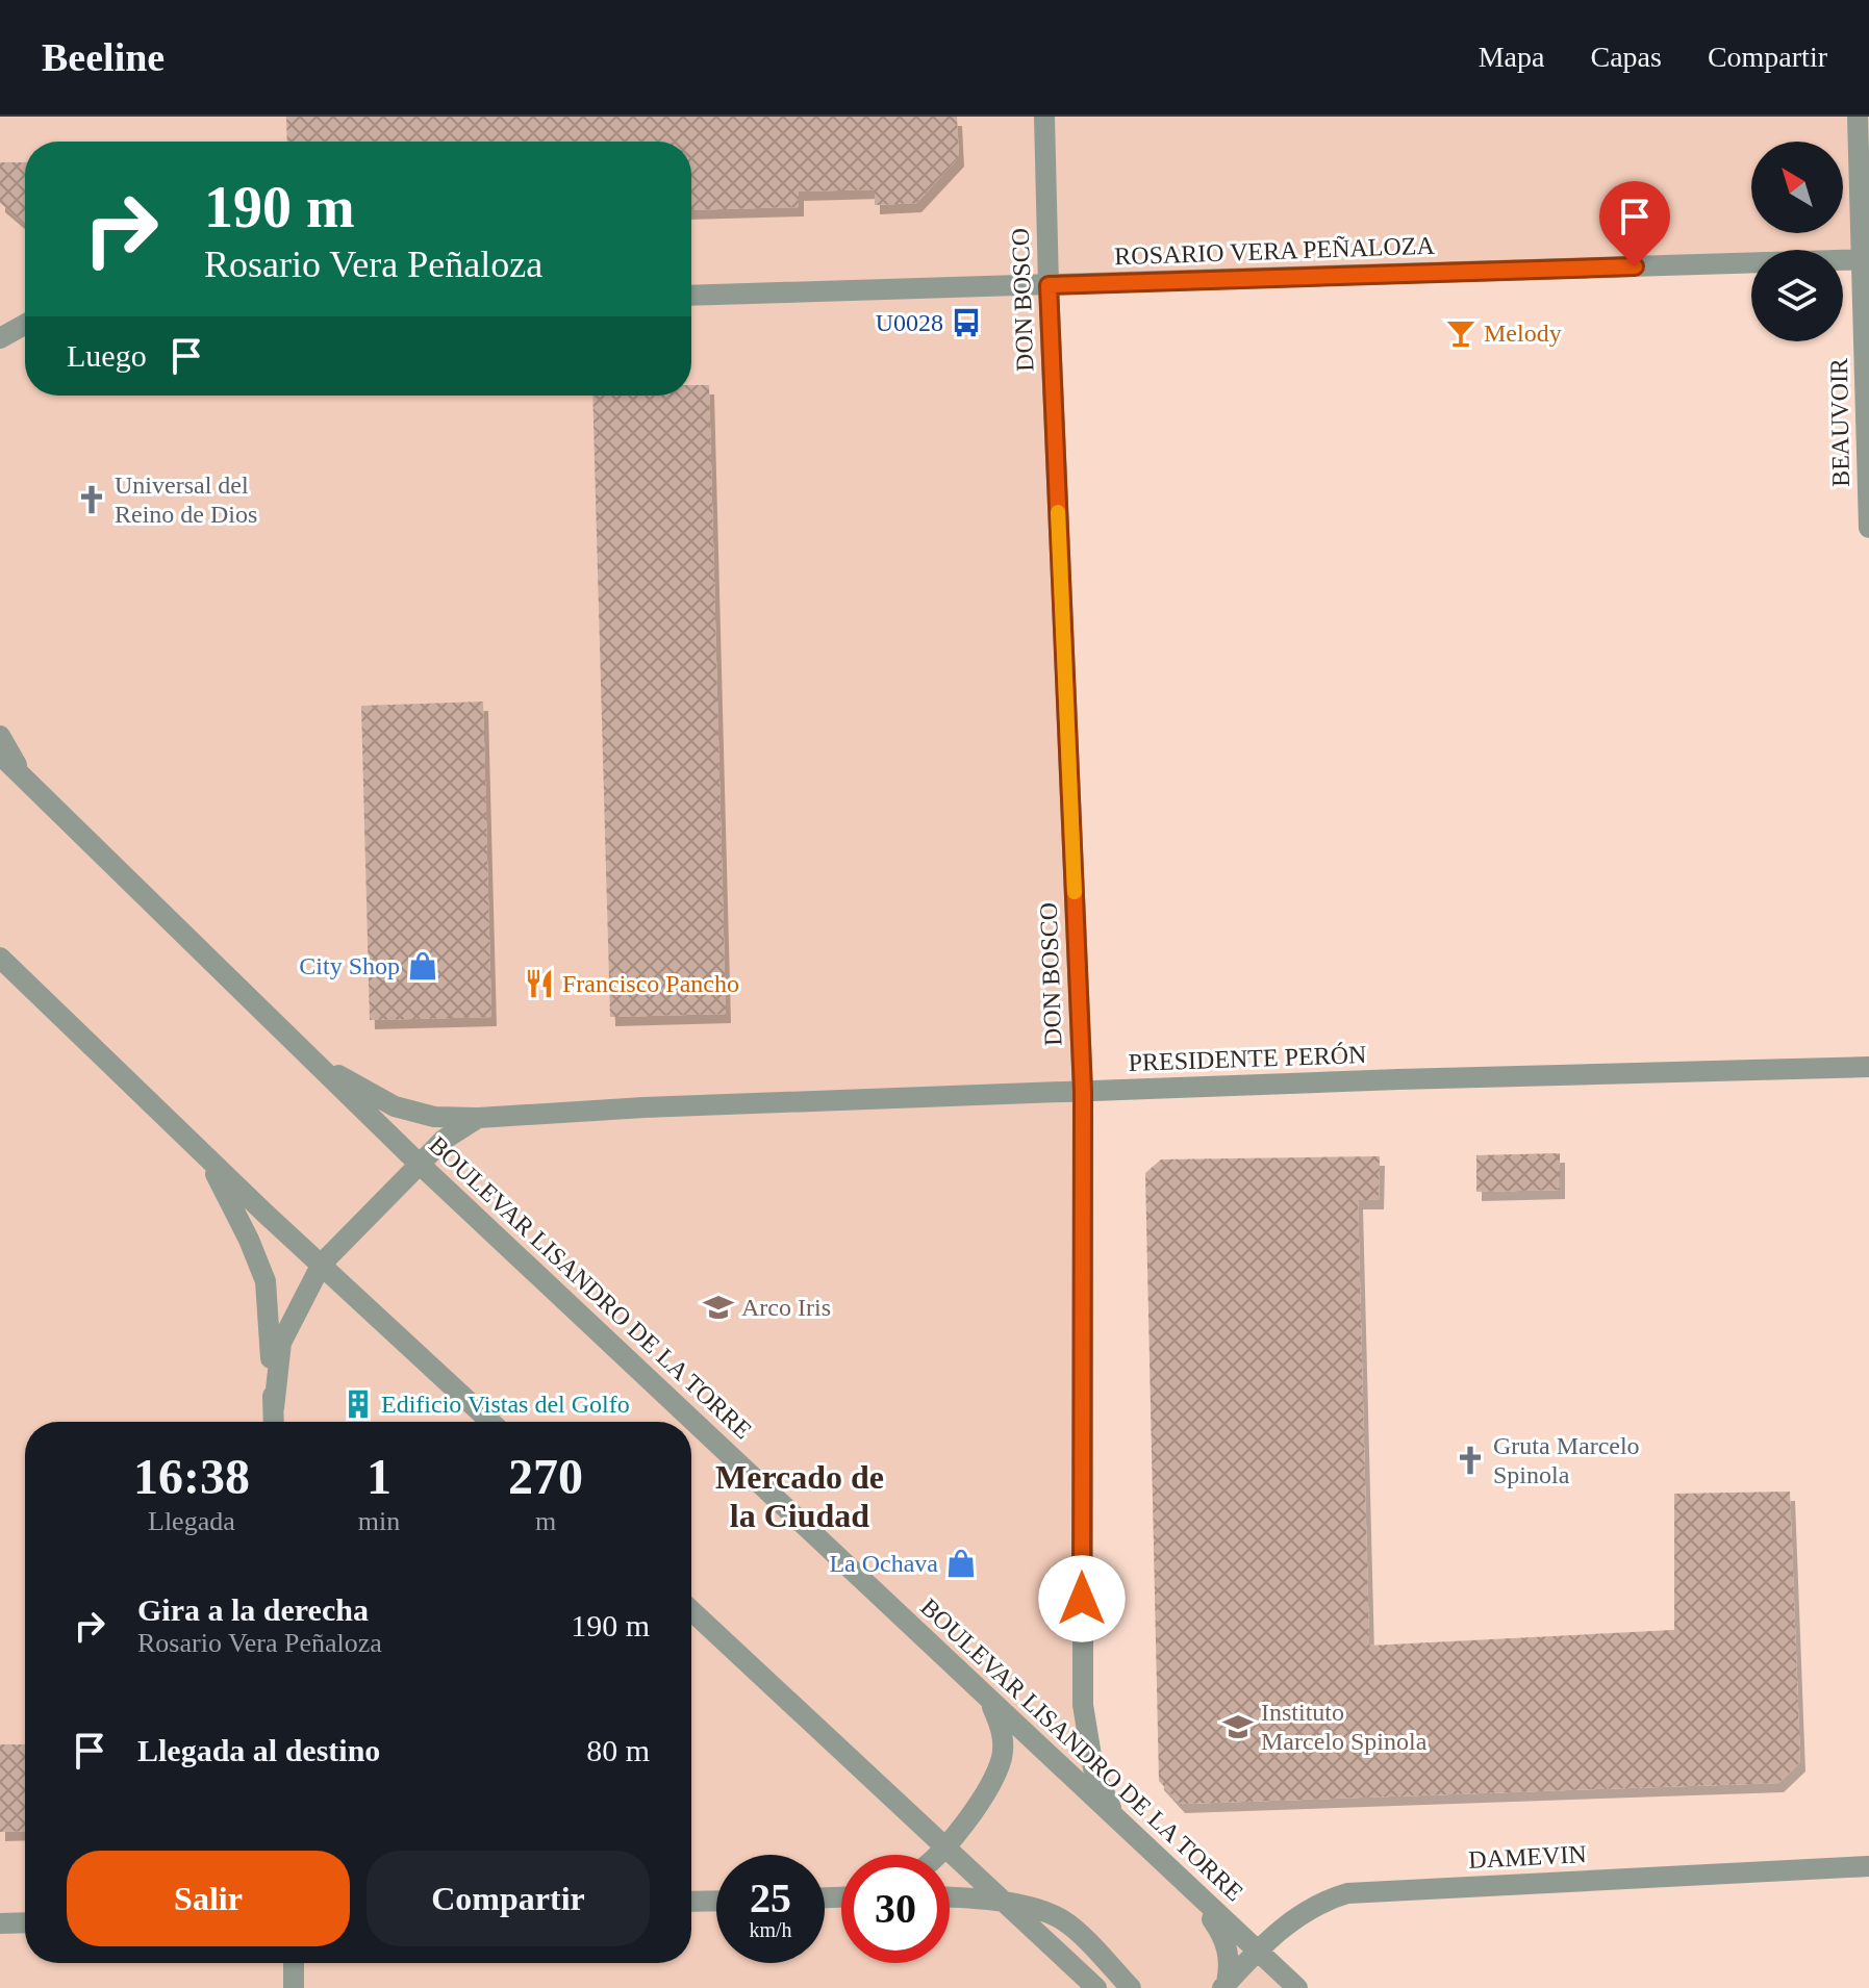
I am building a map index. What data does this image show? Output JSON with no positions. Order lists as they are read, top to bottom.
{
  "streets": {
    "street": [
      "ROSARIO VERA PEÑALOZA",
      "DON BOSCO",
      "BEAUVOIR",
      "PRESIDENTE PERÓN",
      "BOULEVAR LISANDRO DE LA TORRE",
      "DAMEVIN"
    ]
  },
  "crossings": [
    ["ROSARIO VERA PEÑALOZA", "DON BOSCO"],
    ["ROSARIO VERA PEÑALOZA", "BEAUVOIR"],
    ["DON BOSCO", "PRESIDENTE PERÓN"],
    ["DON BOSCO", "BOULEVAR LISANDRO DE LA TORRE"],
    ["PRESIDENTE PERÓN", "BOULEVAR LISANDRO DE LA TORRE"],
    ["BOULEVAR LISANDRO DE LA TORRE", "DAMEVIN"]
  ],
  "districts": ["Mercado de la Ciudad"],
  "places": {
    "bus stop": ["U0028"],
    "bar": ["Melody"],
    "church": ["Universal del Reino de Dios", "Gruta Marcelo Spinola"],
    "shop": ["City Shop", "La Ochava"],
    "restaurant": ["Francisco Pancho"],
    "school or university": ["Arco Iris", "Instituto Marcelo Spinola"],
    "building": ["Edificio Vistas del Golfo"]
  },
  "north": "top left",
  "page": {
    "header": "Beeline",
    "nav": ["Mapa", "Capas", "Compartir"],
    "turn": ["190 m", "Rosario Vera Peñaloza"],
    "then": "Luego",
    "eta": [
      "16:38",
      "Llegada",
      "1",
      "min",
      "270",
      "m"
    ],
    "list": [
      {
        "name": "Gira a la derecha",
        "note": "Rosario Vera Peñaloza",
        "value": "190 m"
      },
      {
        "name": "Llegada al destino",
        "value": "80 m"
      }
    ],
    "buttons": ["Salir", "Compartir"],
    "speed": "25 km/h",
    "limit": "30"
  }
}
